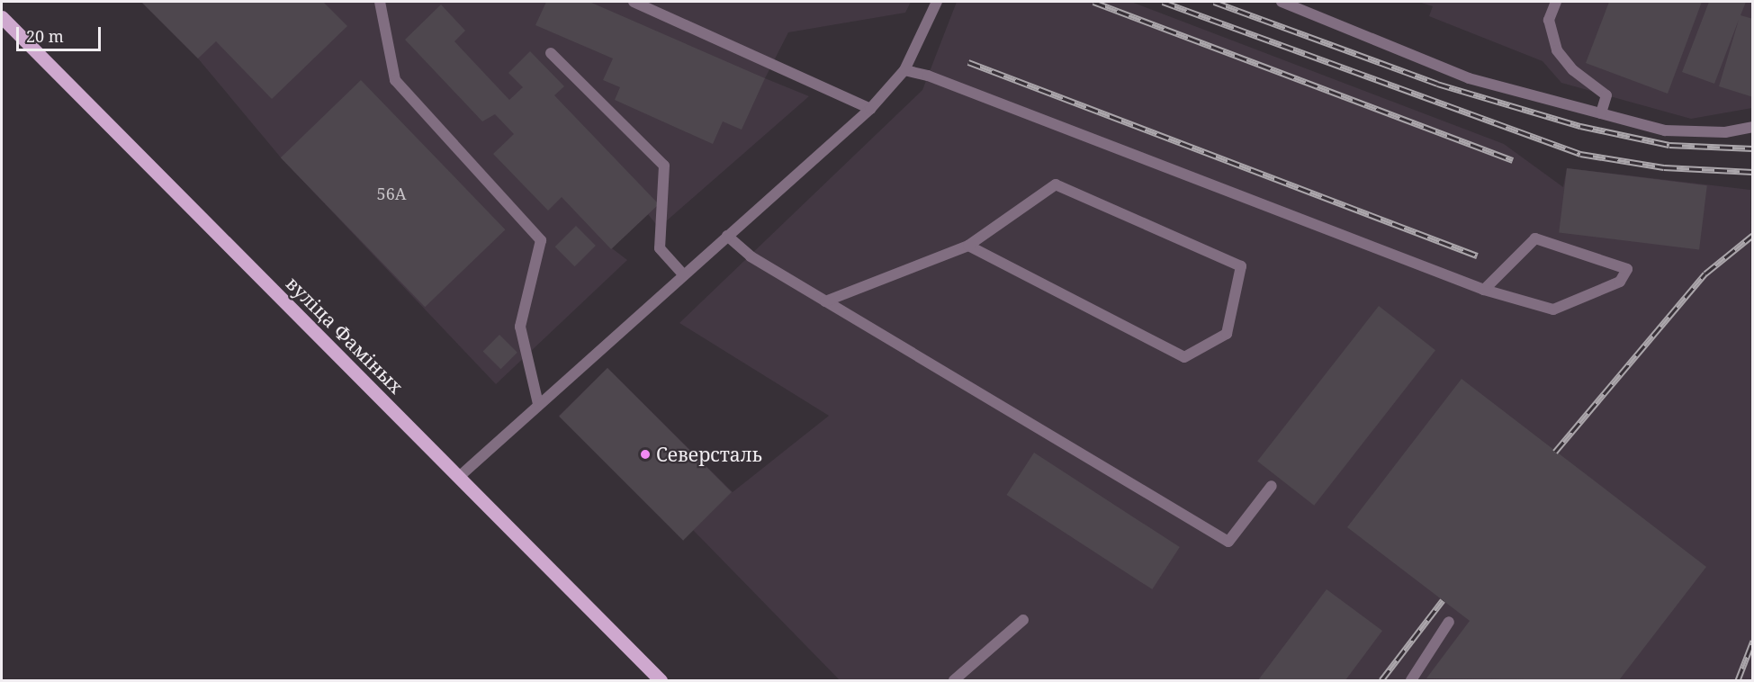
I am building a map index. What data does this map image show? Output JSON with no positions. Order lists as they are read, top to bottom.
{
  "streets": {
    "main road": ["вуліца Фаміных"]
  },
  "places": ["Северсталь"],
  "house_numbers": ["56А"],
  "scale_bar": "20 m"
}
